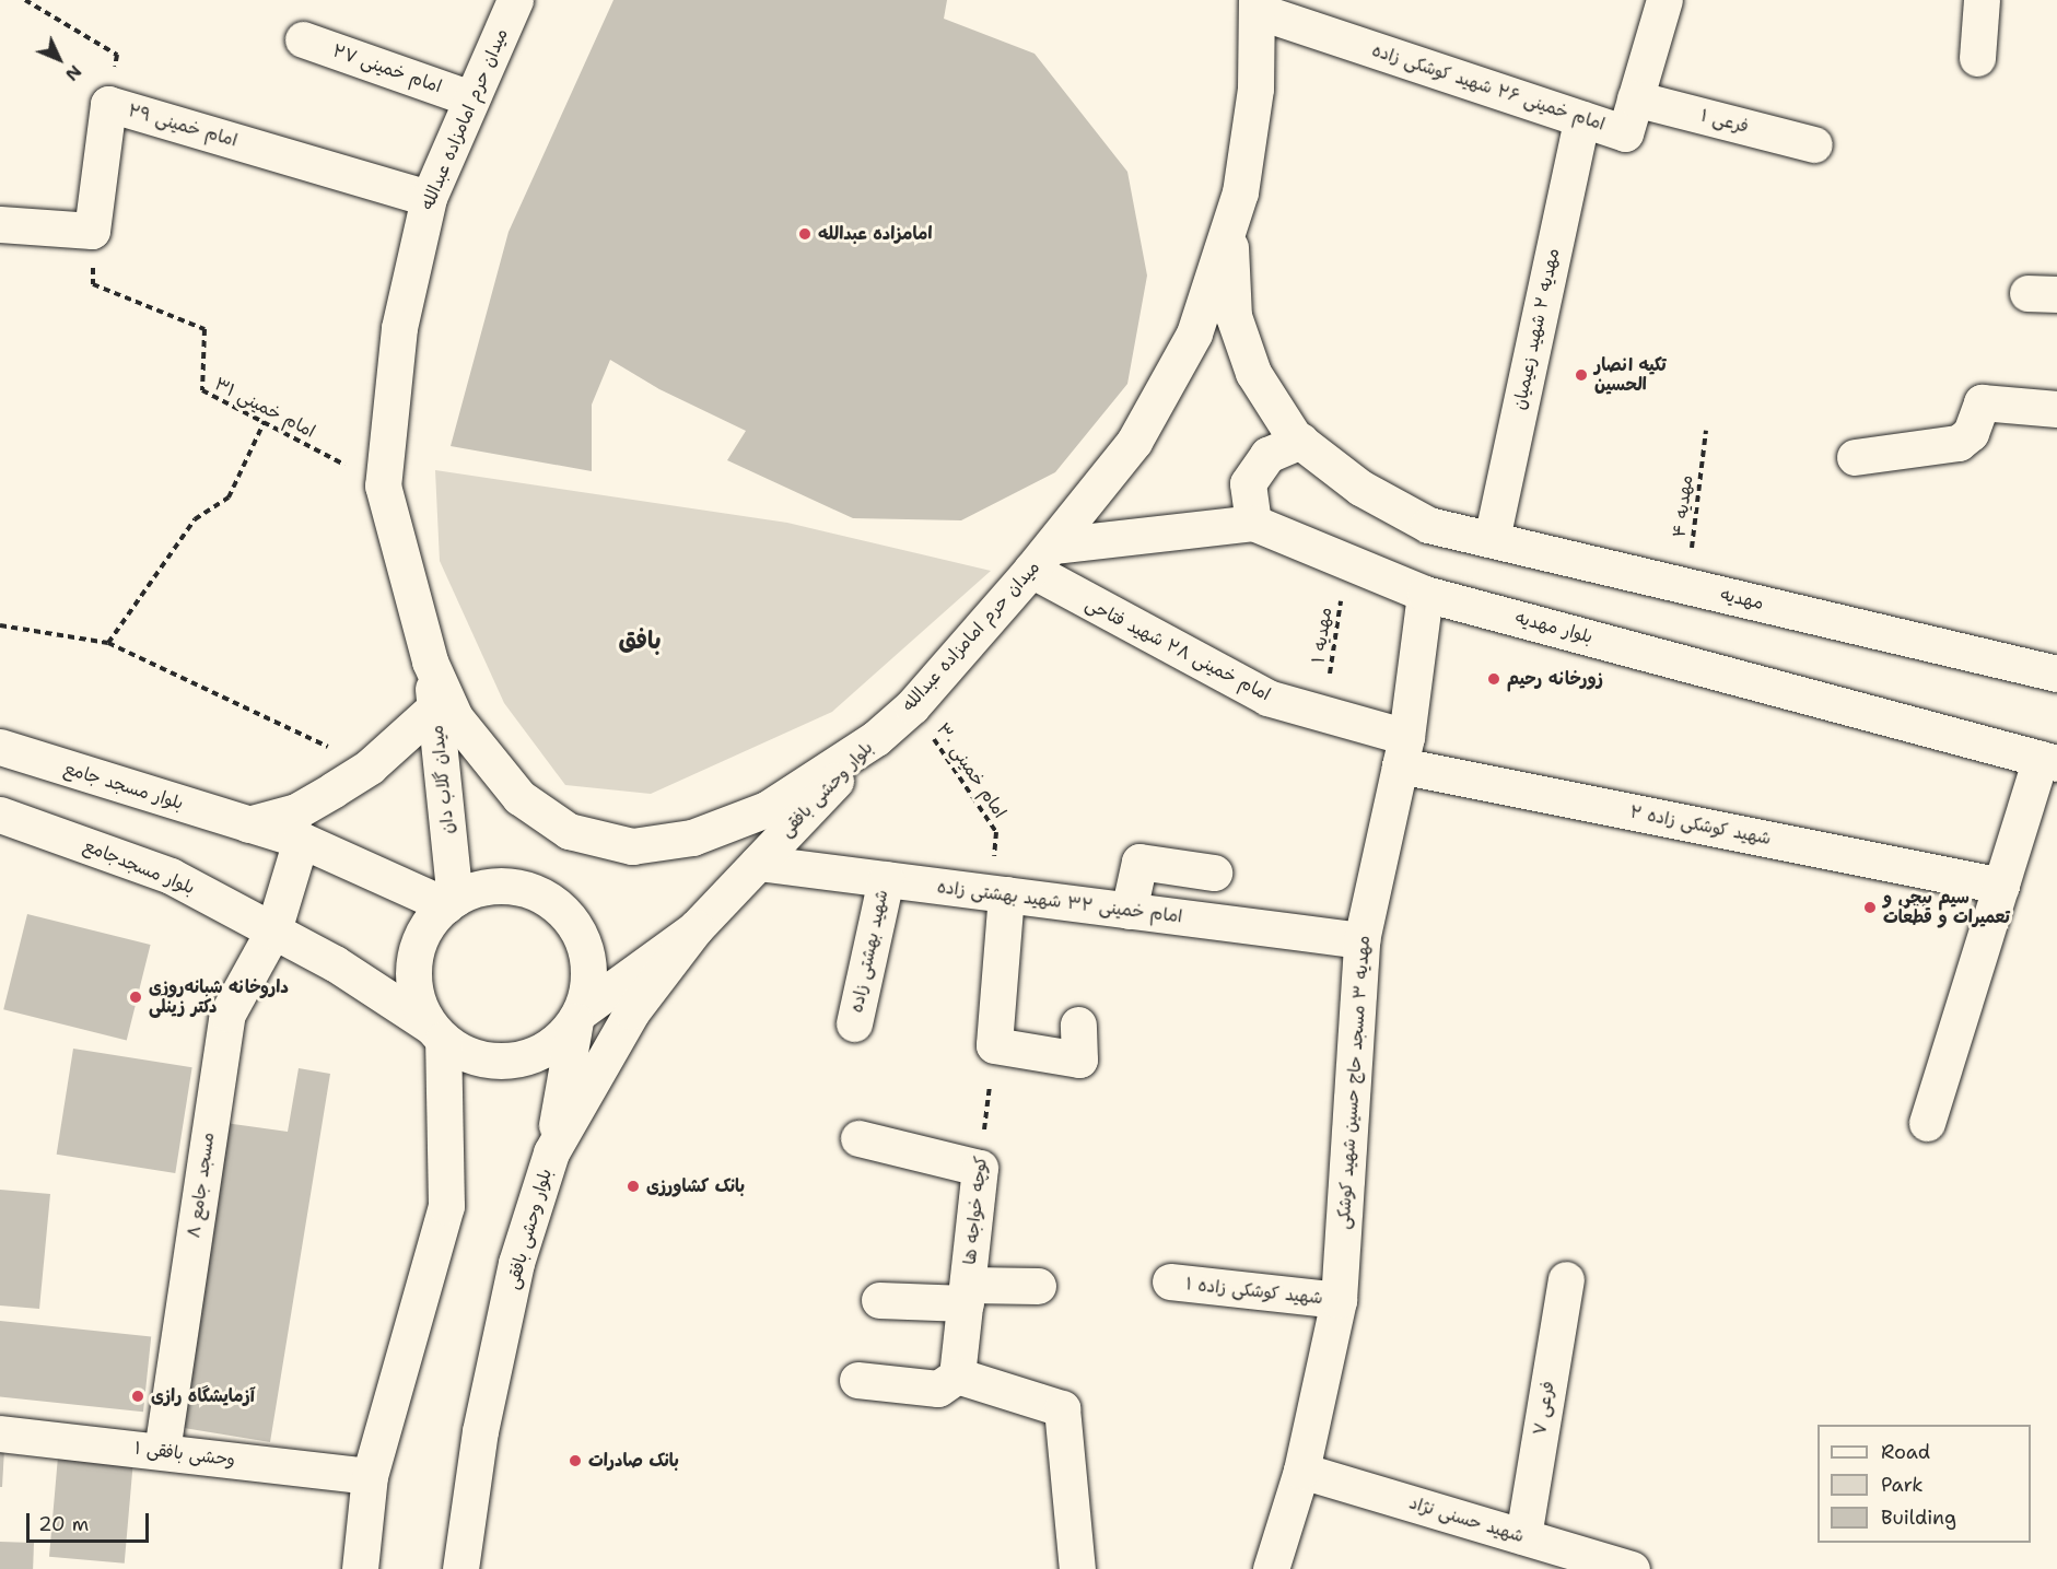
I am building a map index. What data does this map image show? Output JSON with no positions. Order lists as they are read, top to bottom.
{
  "streets": {
    "main road": [
      "امام خمینی ۲۷",
      "امام خمینی ۲۶ شهید کوشکی زاده",
      "میدان حرم امامزاده عبدالله",
      "فرعی ۱",
      "امام خمینی ۲۹",
      "مهدیه ۲ شهید زعیمیان",
      "مهدیه",
      "بلوار مهدیه",
      "امام خمینی ۲۸ شهید فتاحی",
      "میدان گلاب دان",
      "بلوار مسجد جامع",
      "بلوار وحشی بافقی",
      "شهید کوشکی زاده ۲",
      "بلوار مسجدجامع",
      "امام خمینی ۳۲ شهید بهشتی زاده",
      "شهید بهشتی زاده",
      "مهدیه ۳ مسجد حاج حسین شهید کوشکی",
      "مسجد جامع ۸",
      "کوچه خواجه ها",
      "شهید کوشکی زاده ۱",
      "فرعی ۷",
      "وحشی بافقی ۱",
      "شهید حسنی نژاد"
    ],
    "path": [
      "امام خمینی ۳۱",
      "مهدیه ۴",
      "مهدیه ۱",
      "امام خمینی ۳۰"
    ]
  },
  "crossings": [
    ["امام خمینی ۲۷", "میدان حرم امامزاده عبدالله"],
    ["امام خمینی ۲۶ شهید کوشکی زاده", "میدان حرم امامزاده عبدالله"],
    ["امام خمینی ۲۶ شهید کوشکی زاده", "فرعی ۱"],
    ["امام خمینی ۲۶ شهید کوشکی زاده", "مهدیه ۲ شهید زعیمیان"],
    ["میدان حرم امامزاده عبدالله", "امام خمینی ۲۹"],
    ["میدان حرم امامزاده عبدالله", "امام خمینی ۳۱"],
    ["میدان حرم امامزاده عبدالله", "بلوار مهدیه"],
    ["میدان حرم امامزاده عبدالله", "امام خمینی ۲۸ شهید فتاحی"],
    ["میدان حرم امامزاده عبدالله", "امام خمینی ۳۰"],
    ["میدان حرم امامزاده عبدالله", "میدان گلاب دان"],
    ["میدان حرم امامزاده عبدالله", "بلوار وحشی بافقی"],
    ["امام خمینی ۲۹", "امام خمینی ۳۱"],
    ["مهدیه ۲ شهید زعیمیان", "مهدیه"],
    ["مهدیه ۴", "مهدیه"],
    ["بلوار مهدیه", "مهدیه ۱"],
    ["بلوار مهدیه", "امام خمینی ۲۸ شهید فتاحی"],
    ["بلوار مهدیه", "مهدیه ۳ مسجد حاج حسین شهید کوشکی"],
    ["مهدیه ۱", "امام خمینی ۲۸ شهید فتاحی"],
    ["امام خمینی ۲۸ شهید فتاحی", "شهید کوشکی زاده ۲"],
    ["امام خمینی ۲۸ شهید فتاحی", "مهدیه ۳ مسجد حاج حسین شهید کوشکی"],
    ["امام خمینی ۳۰", "امام خمینی ۳۲ شهید بهشتی زاده"],
    ["میدان گلاب دان", "بلوار مسجد جامع"],
    ["میدان گلاب دان", "بلوار وحشی بافقی"],
    ["میدان گلاب دان", "بلوار مسجدجامع"],
    ["بلوار مسجد جامع", "بلوار وحشی بافقی"],
    ["بلوار مسجد جامع", "بلوار مسجدجامع"],
    ["بلوار مسجد جامع", "مسجد جامع ۸"],
    ["بلوار وحشی بافقی", "بلوار مسجدجامع"],
    ["بلوار وحشی بافقی", "امام خمینی ۳۲ شهید بهشتی زاده"],
    ["شهید کوشکی زاده ۲", "مهدیه ۳ مسجد حاج حسین شهید کوشکی"],
    ["بلوار مسجدجامع", "مسجد جامع ۸"],
    ["امام خمینی ۳۲ شهید بهشتی زاده", "شهید بهشتی زاده"],
    ["امام خمینی ۳۲ شهید بهشتی زاده", "مهدیه ۳ مسجد حاج حسین شهید کوشکی"],
    ["مهدیه ۳ مسجد حاج حسین شهید کوشکی", "شهید کوشکی زاده ۱"],
    ["مهدیه ۳ مسجد حاج حسین شهید کوشکی", "شهید حسنی نژاد"],
    ["مسجد جامع ۸", "وحشی بافقی ۱"],
    ["فرعی ۷", "شهید حسنی نژاد"]
  ],
  "districts": ["بافق"],
  "places": [
    "امامزاده عبدالله",
    "تکیه انصار الحسین",
    "زورخانه رحیم",
    "سیم پیچی و تعمیرات و قطعات",
    "داروخانه شبانه‌روزی دکتر زینلی",
    "بانک کشاورزی",
    "آزمایشگاه رازی",
    "بانک صادرات"
  ],
  "legend": ["Road", "Park", "Building"],
  "scale_bar": "20 m",
  "north": "bottom right"
}
